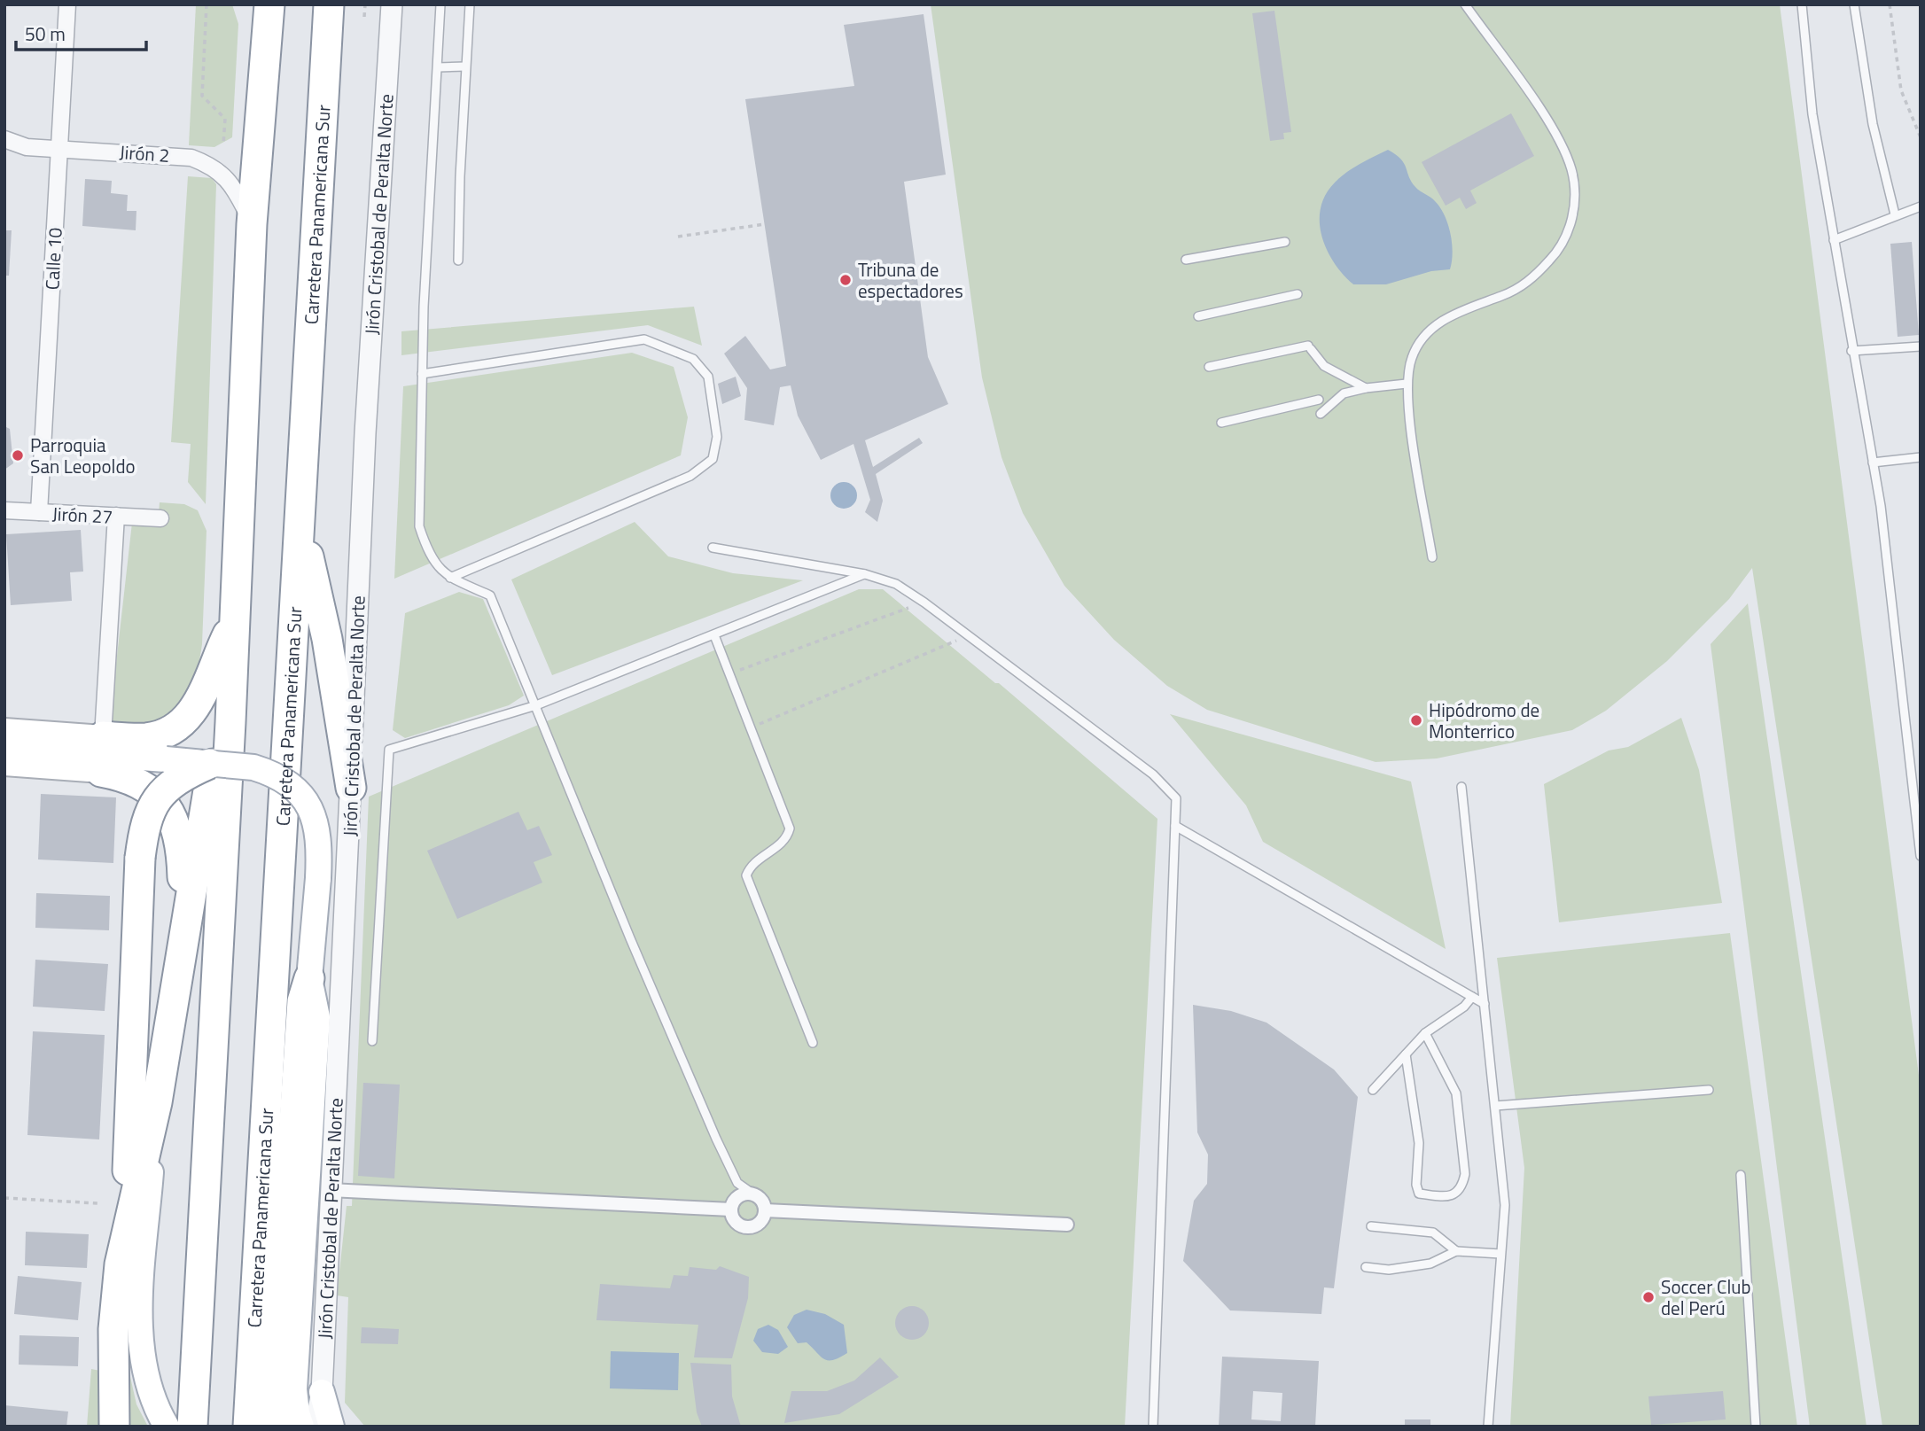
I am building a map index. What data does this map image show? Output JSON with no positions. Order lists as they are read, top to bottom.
{
  "streets": {
    "highway": ["Carretera Panamericana Sur"],
    "street": [
      "Jirón 2",
      "Jirón Cristobal de Peralta Norte",
      "Calle 10",
      "Jirón 27"
    ]
  },
  "crossings": [
    ["Jirón 2", "Calle 10"],
    ["Calle 10", "Jirón 27"]
  ],
  "places": [
    "Tribuna de espectadores",
    "Parroquia San Leopoldo",
    "Hipódromo de Monterrico",
    "Soccer Club del Perú"
  ],
  "scale_bar": "50 m"
}
